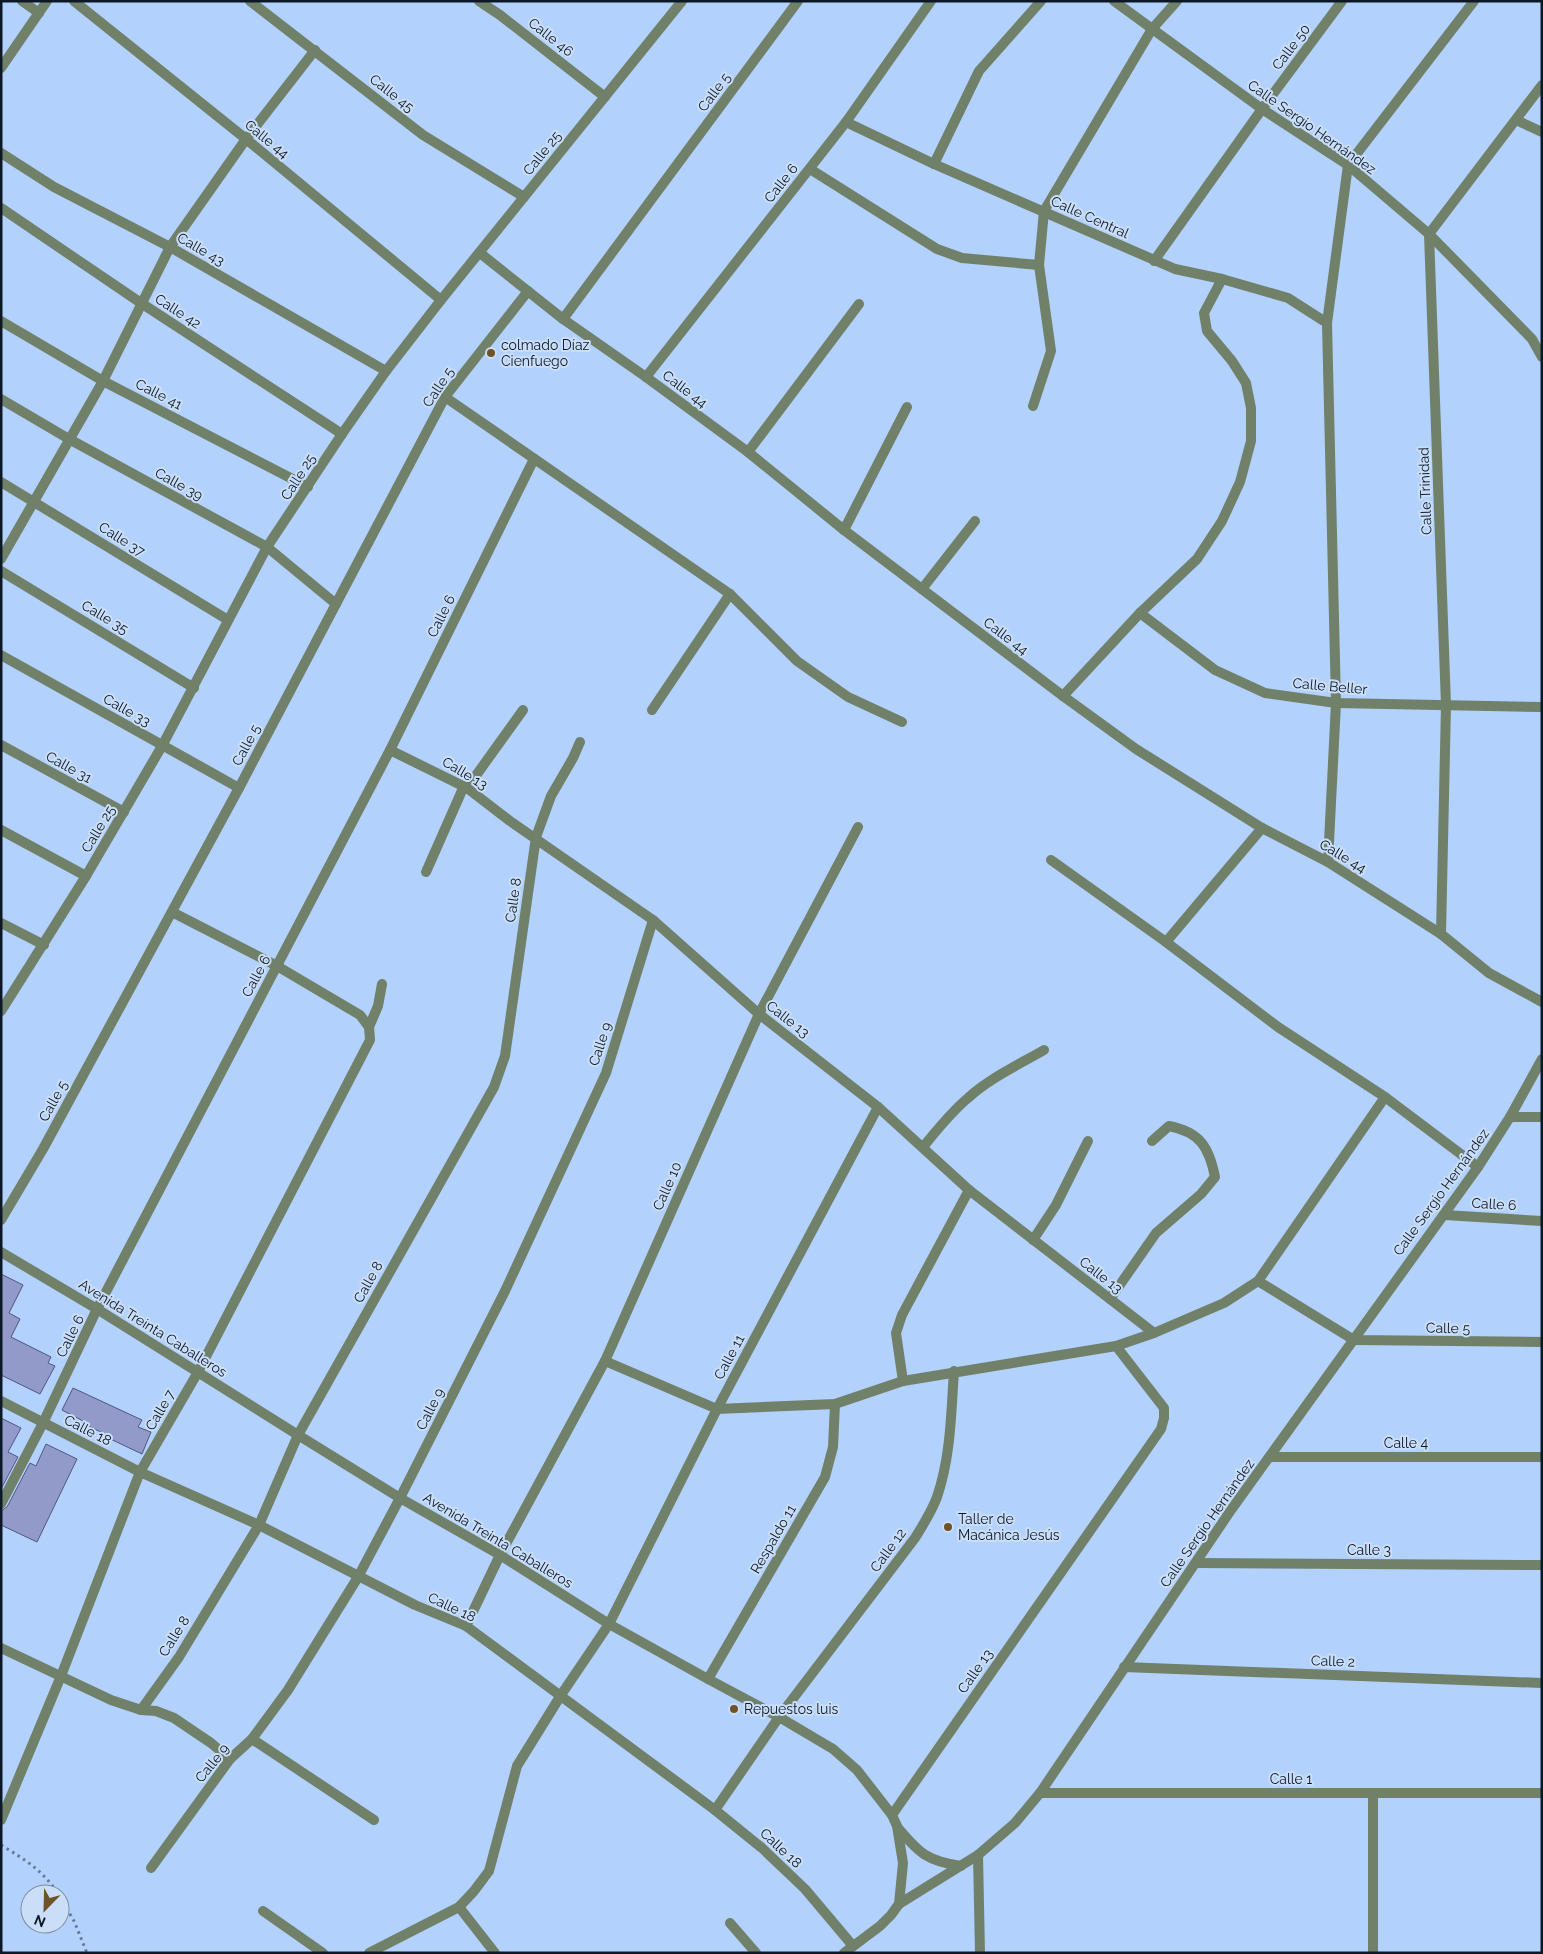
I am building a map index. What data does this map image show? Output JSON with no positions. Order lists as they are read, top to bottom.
{
  "streets": {
    "street": [
      "Calle 46",
      "Calle 50",
      "Calle 5",
      "Calle 45",
      "Calle Sergio Hernández",
      "Calle 44",
      "Calle 25",
      "Calle 6",
      "Calle Central",
      "Calle 43",
      "Calle 42",
      "Calle 41",
      "Calle 39",
      "Calle Trinidad",
      "Calle 37",
      "Calle 35",
      "Calle Beller",
      "Calle 33",
      "Calle 31",
      "Calle 13",
      "Calle 8",
      "Calle 9",
      "Calle 10",
      "Avenida Treinta Caballeros",
      "Calle 11",
      "Calle 7",
      "Calle 18",
      "Calle 4",
      "Respaldo 11",
      "Calle 12",
      "Calle 3",
      "Calle 2",
      "Calle 1"
    ]
  },
  "crossings": [
    ["Calle 46", "Calle 25"],
    ["Calle 50", "Calle Sergio Hernández"],
    ["Calle 50", "Calle Central"],
    ["Calle 5", "Calle Sergio Hernández"],
    ["Calle 5", "Calle 44"],
    ["Calle 5", "Calle 39"],
    ["Calle 5", "Calle 33"],
    ["Calle 45", "Calle 25"],
    ["Calle Sergio Hernández", "Calle 6"],
    ["Calle Sergio Hernández", "Calle Trinidad"],
    ["Calle Sergio Hernández", "Avenida Treinta Caballeros"],
    ["Calle Sergio Hernández", "Calle 18"],
    ["Calle Sergio Hernández", "Calle 4"],
    ["Calle Sergio Hernández", "Calle 3"],
    ["Calle Sergio Hernández", "Calle 2"],
    ["Calle Sergio Hernández", "Calle 1"],
    ["Calle 44", "Calle 25"],
    ["Calle 44", "Calle 6"],
    ["Calle 44", "Calle Trinidad"],
    ["Calle 25", "Calle 43"],
    ["Calle 25", "Calle 42"],
    ["Calle 25", "Calle 41"],
    ["Calle 25", "Calle 39"],
    ["Calle 25", "Calle 37"],
    ["Calle 25", "Calle 35"],
    ["Calle 25", "Calle 33"],
    ["Calle 25", "Calle 31"],
    ["Calle 6", "Calle Central"],
    ["Calle 6", "Calle 13"],
    ["Calle 6", "Avenida Treinta Caballeros"],
    ["Calle 6", "Calle 18"],
    ["Calle Trinidad", "Calle Beller"],
    ["Calle 13", "Calle 8"],
    ["Calle 13", "Calle 9"],
    ["Calle 13", "Calle 10"],
    ["Calle 13", "Avenida Treinta Caballeros"],
    ["Calle 13", "Calle 11"],
    ["Calle 8", "Avenida Treinta Caballeros"],
    ["Calle 8", "Calle 18"],
    ["Calle 9", "Avenida Treinta Caballeros"],
    ["Calle 9", "Calle 18"],
    ["Calle 10", "Avenida Treinta Caballeros"],
    ["Calle 10", "Calle 18"],
    ["Avenida Treinta Caballeros", "Calle 11"],
    ["Avenida Treinta Caballeros", "Calle 7"],
    ["Avenida Treinta Caballeros", "Respaldo 11"],
    ["Avenida Treinta Caballeros", "Calle 12"],
    ["Calle 11", "Calle 18"],
    ["Calle 7", "Calle 18"],
    ["Calle 18", "Calle 12"]
  ],
  "places": ["colmado Díaz Cienfuego", "Taller de Macánica Jesús", "Repuestos luis"],
  "north": "bottom left"
}
